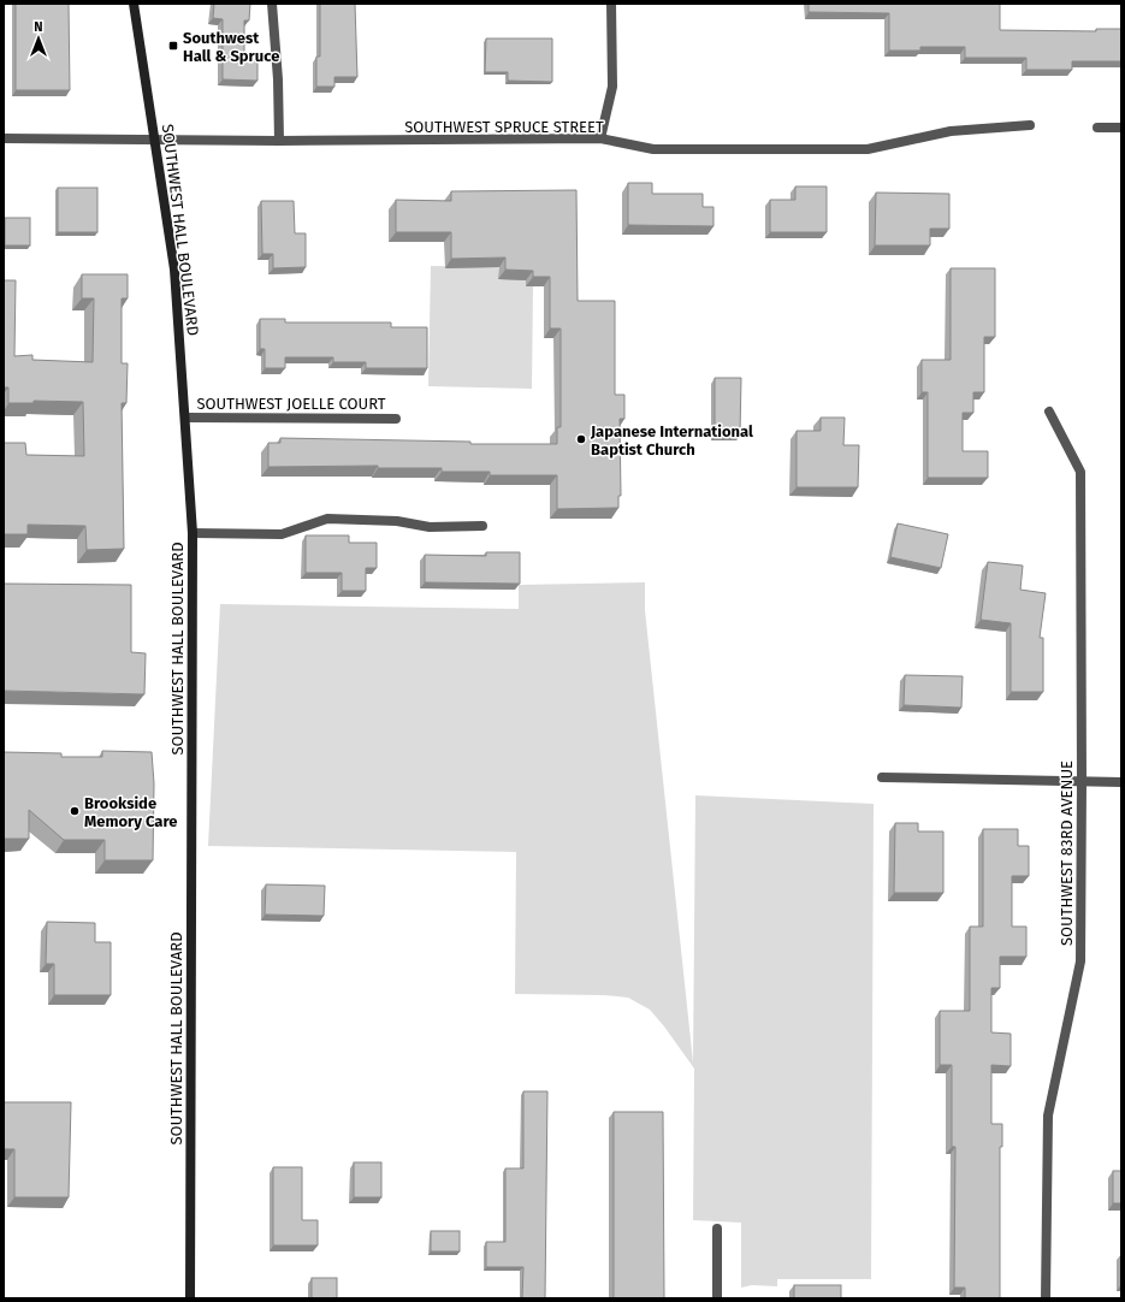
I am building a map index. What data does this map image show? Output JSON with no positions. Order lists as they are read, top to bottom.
{
  "streets": {
    "main road": ["SOUTHWEST HALL BOULEVARD"],
    "street": ["SOUTHWEST SPRUCE STREET", "SOUTHWEST JOELLE COURT", "SOUTHWEST 83RD AVENUE"]
  },
  "crossings": [
    ["SOUTHWEST SPRUCE STREET", "SOUTHWEST HALL BOULEVARD"],
    ["SOUTHWEST HALL BOULEVARD", "SOUTHWEST JOELLE COURT"]
  ],
  "places": {
    "transit": ["Southwest Hall & Spruce"],
    "other": ["Japanese International Baptist Church", "Brookside Memory Care"]
  },
  "north": "top"
}
